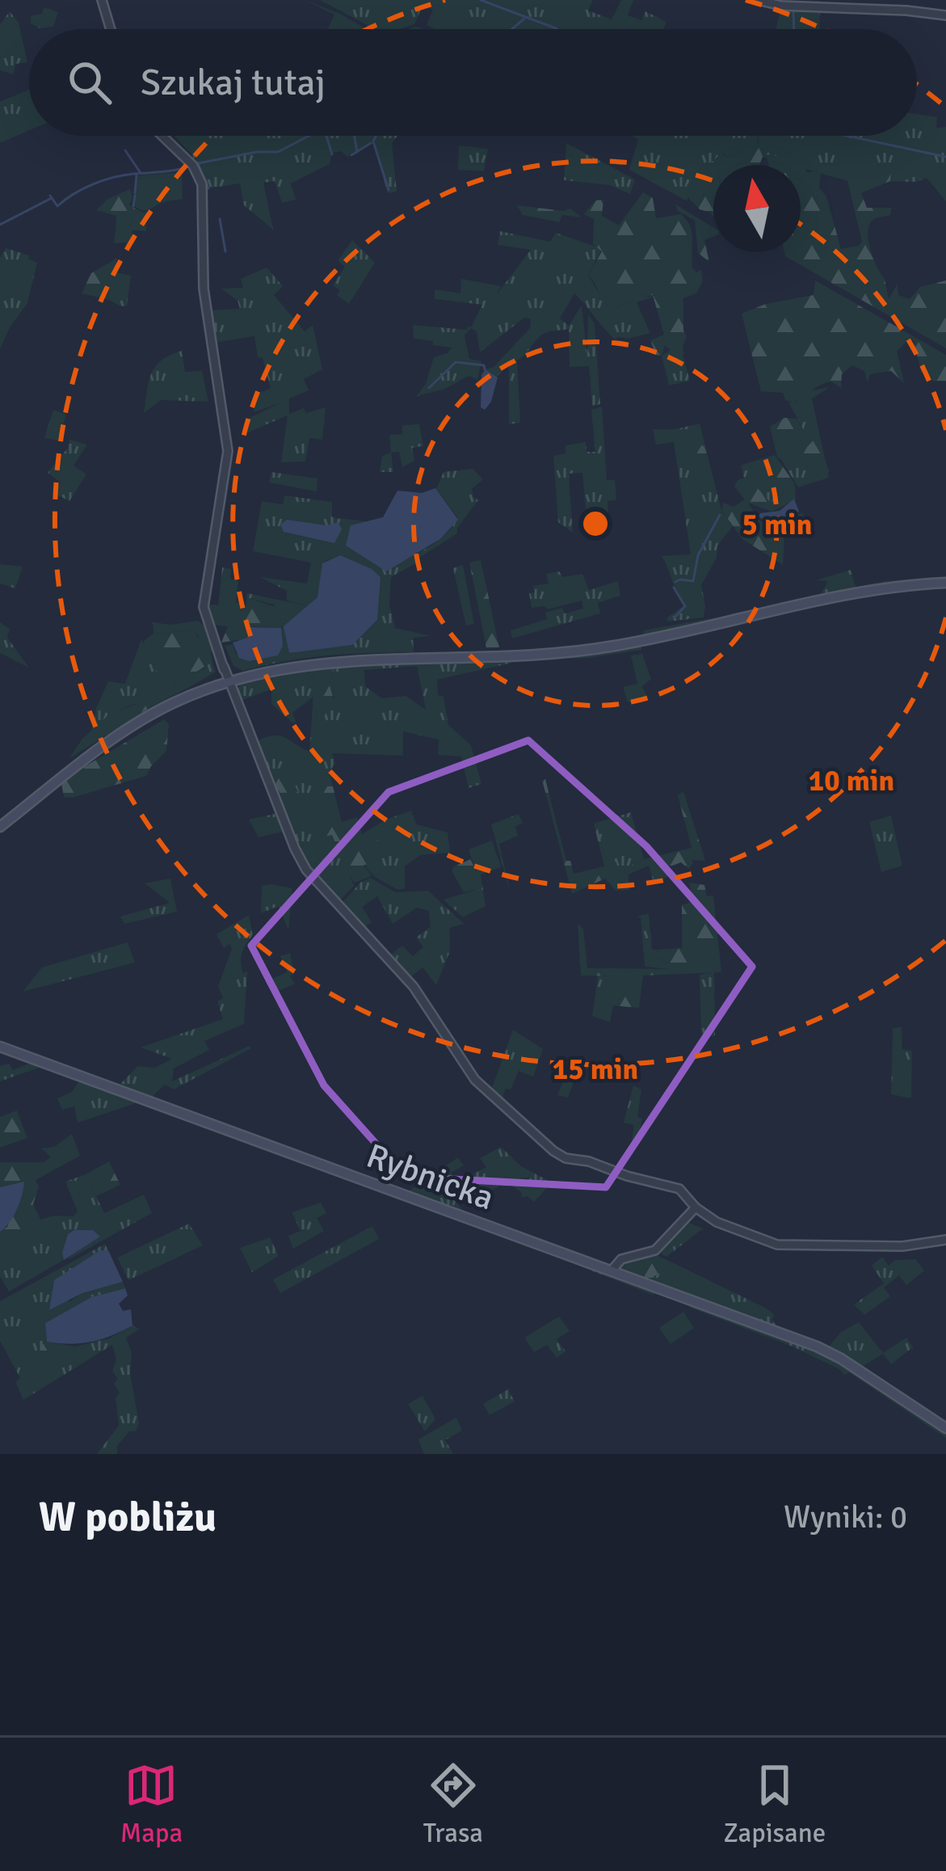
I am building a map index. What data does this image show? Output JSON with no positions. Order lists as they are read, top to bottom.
{
  "streets": {
    "main road": ["Rybnicka"]
  },
  "north": "top",
  "page": {
    "search": "Szukaj tutaj",
    "heading": ["W pobliżu", "Wyniki: 0"],
    "nav": ["Mapa", "Trasa", "Zapisane"]
  },
  "rings": ["5 min", "10 min", "15 min"]
}
